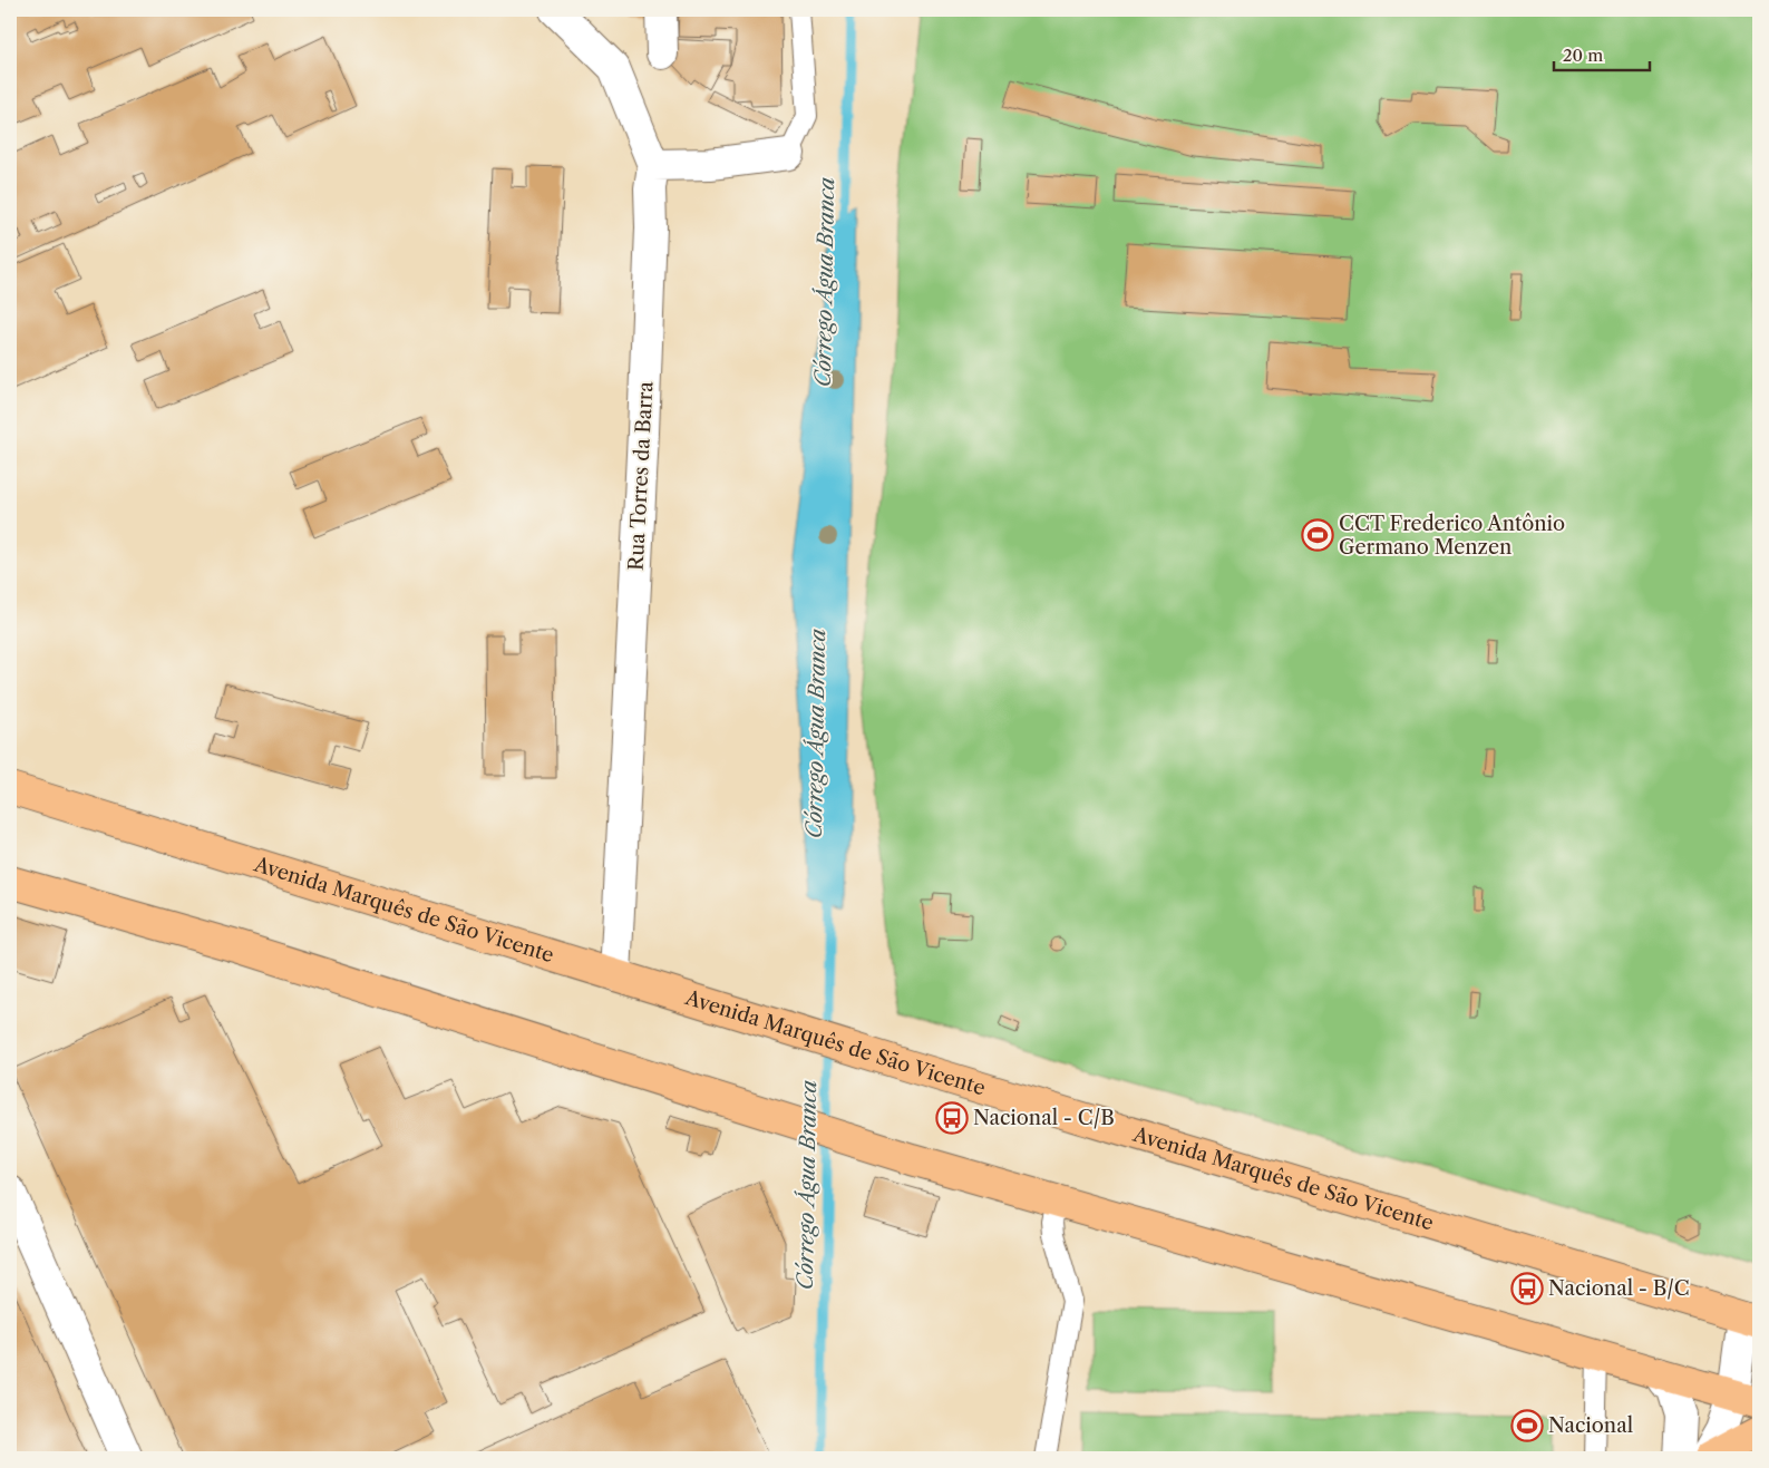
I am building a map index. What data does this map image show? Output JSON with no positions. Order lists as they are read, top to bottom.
{
  "streets": {
    "main road": ["Avenida Marquês de São Vicente"],
    "street": ["Rua Torres da Barra"]
  },
  "crossings": [
    ["Rua Torres da Barra", "Avenida Marquês de São Vicente"]
  ],
  "water": ["Córrego Água Branca"],
  "places": {
    "sports": ["CCT Frederico Antônio Germano Menzen", "Nacional"],
    "bus stop": ["Nacional - C/B", "Nacional - B/C"]
  },
  "scale_bar": "20 m"
}
